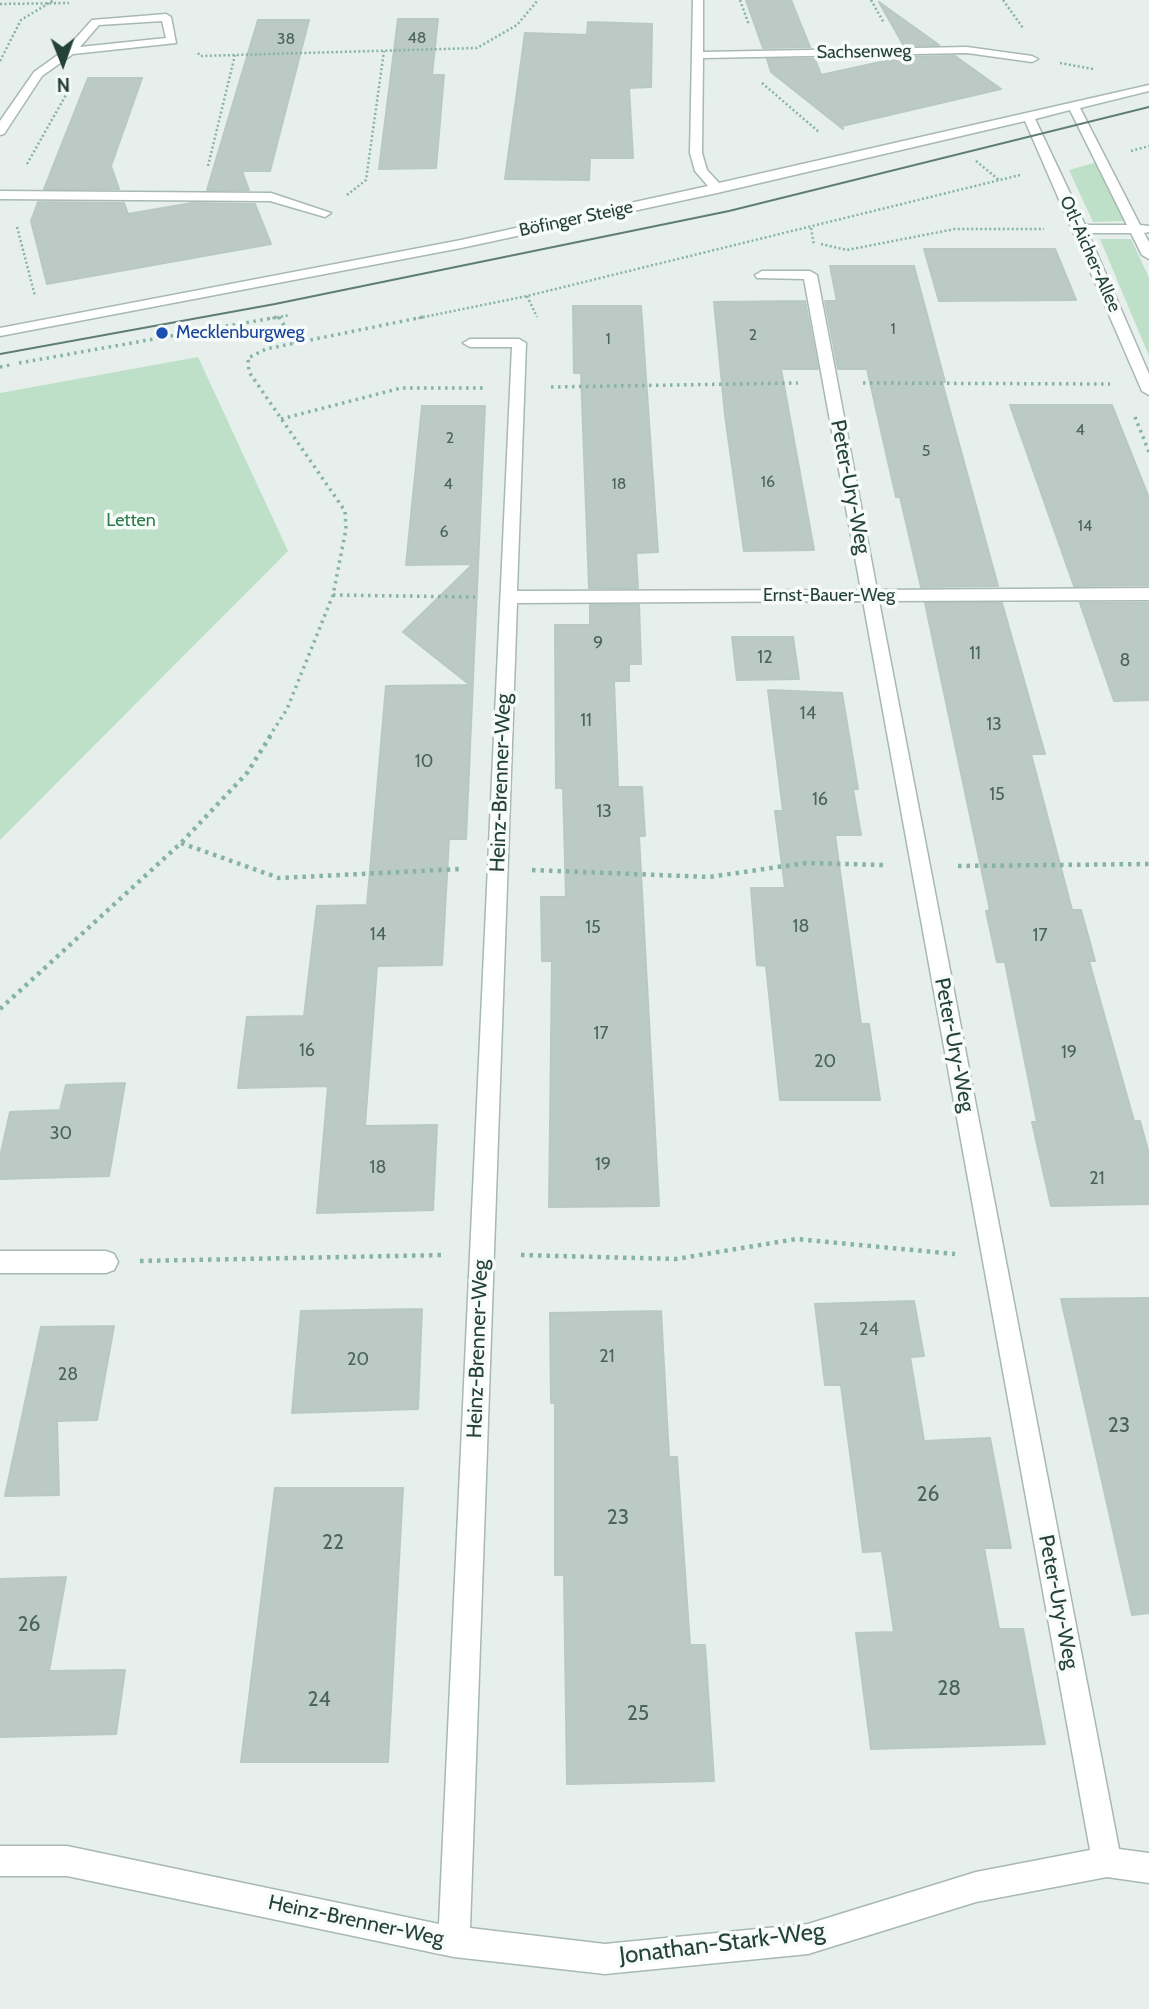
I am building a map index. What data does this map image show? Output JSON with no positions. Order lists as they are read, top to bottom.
{
  "streets": {
    "street": [
      "Sachsenweg",
      "Böfinger Steige",
      "Otl-Aicher-Allee",
      "Peter-Ury-Weg",
      "Ernst-Bauer-Weg",
      "Heinz-Brenner-Weg",
      "Jonathan-Stark-Weg"
    ]
  },
  "crossings": [
    ["Böfinger Steige", "Otl-Aicher-Allee"],
    ["Peter-Ury-Weg", "Ernst-Bauer-Weg"],
    ["Peter-Ury-Weg", "Jonathan-Stark-Weg"],
    ["Ernst-Bauer-Weg", "Heinz-Brenner-Weg"],
    ["Heinz-Brenner-Weg", "Jonathan-Stark-Weg"]
  ],
  "parks": ["Letten"],
  "places": ["Mecklenburgweg"],
  "house_numbers": [
    "48",
    "38",
    "1",
    "2",
    "1",
    "4",
    "2",
    "5",
    "16",
    "4",
    "18",
    "14",
    "6",
    "9",
    "11",
    "12",
    "8",
    "14",
    "11",
    "13",
    "10",
    "15",
    "16",
    "13",
    "18",
    "15",
    "14",
    "17",
    "17",
    "16",
    "19",
    "20",
    "30",
    "19",
    "18",
    "21",
    "24",
    "21",
    "20",
    "28",
    "23",
    "26",
    "23",
    "22",
    "26",
    "28",
    "24",
    "25"
  ],
  "north": "bottom"
}
